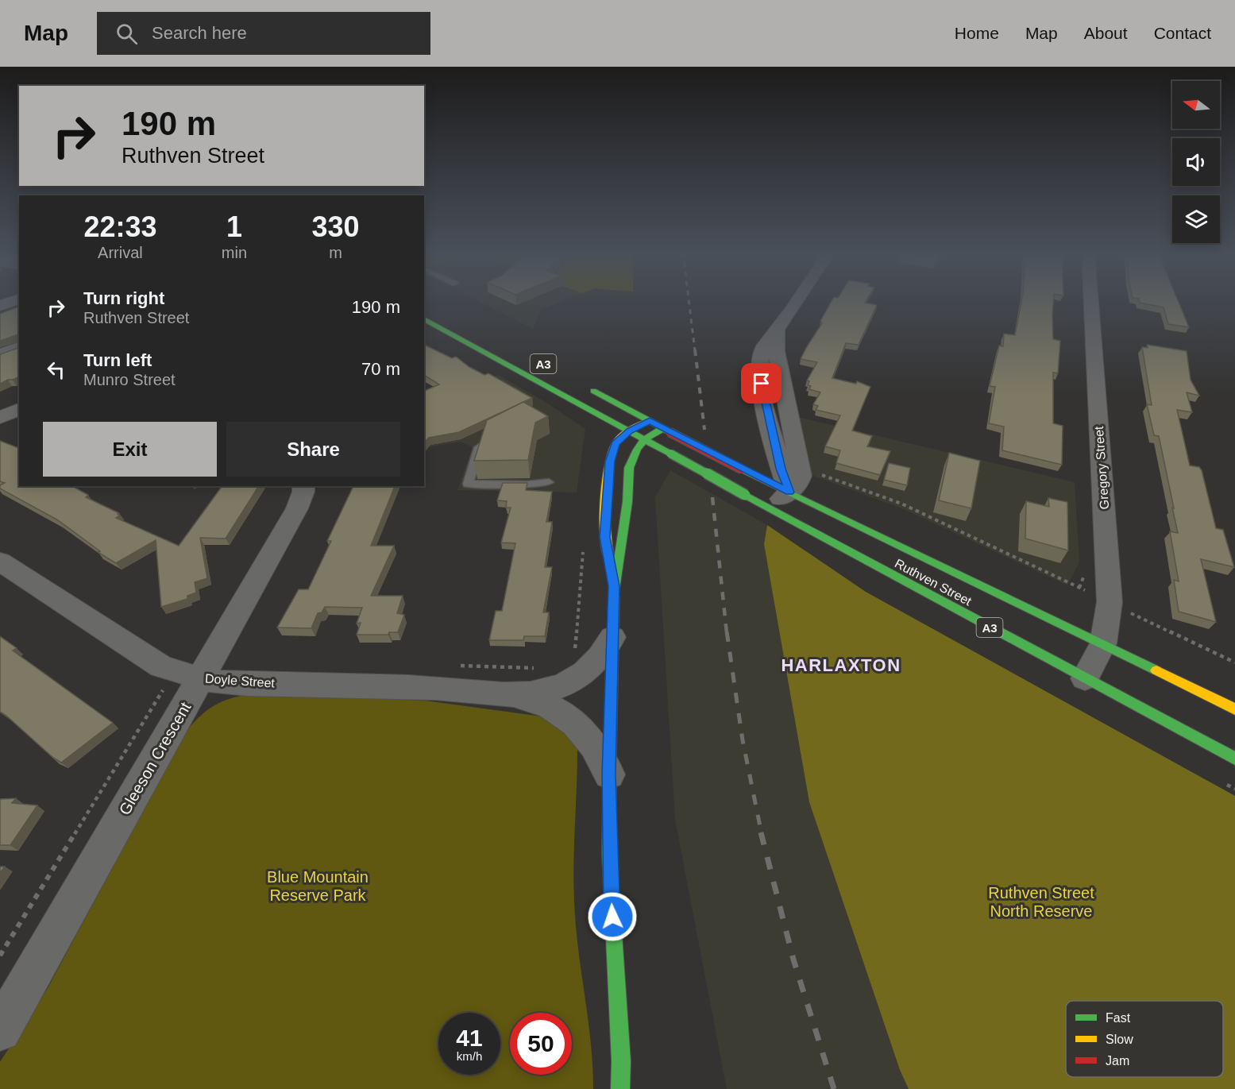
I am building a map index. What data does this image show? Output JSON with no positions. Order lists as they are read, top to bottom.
{
  "streets": {
    "main road": ["A3", "Ruthven Street"],
    "street": ["Gregory Street", "Doyle Street", "Gleeson Crescent"]
  },
  "crossings": [
    ["A3", "Ruthven Street"],
    ["Gregory Street", "Ruthven Street"],
    ["Doyle Street", "Gleeson Crescent"]
  ],
  "districts": ["HARLAXTON"],
  "parks": ["Blue Mountain Reserve Park", "Ruthven Street North Reserve"],
  "legend": ["Fast", "Slow", "Jam"],
  "north": "left",
  "page": {
    "header": "Map",
    "search": "Search here",
    "nav": [
      "Home",
      "Map",
      "About",
      "Contact"
    ],
    "turn": ["190 m", "Ruthven Street"],
    "eta": [
      "22:33",
      "Arrival",
      "1",
      "min",
      "330",
      "m"
    ],
    "list": [
      {
        "name": "Turn right",
        "note": "Ruthven Street",
        "value": "190 m"
      },
      {
        "name": "Turn left",
        "note": "Munro Street",
        "value": "70 m"
      }
    ],
    "buttons": ["Exit", "Share"],
    "speed": "41 km/h",
    "limit": "50"
  }
}
